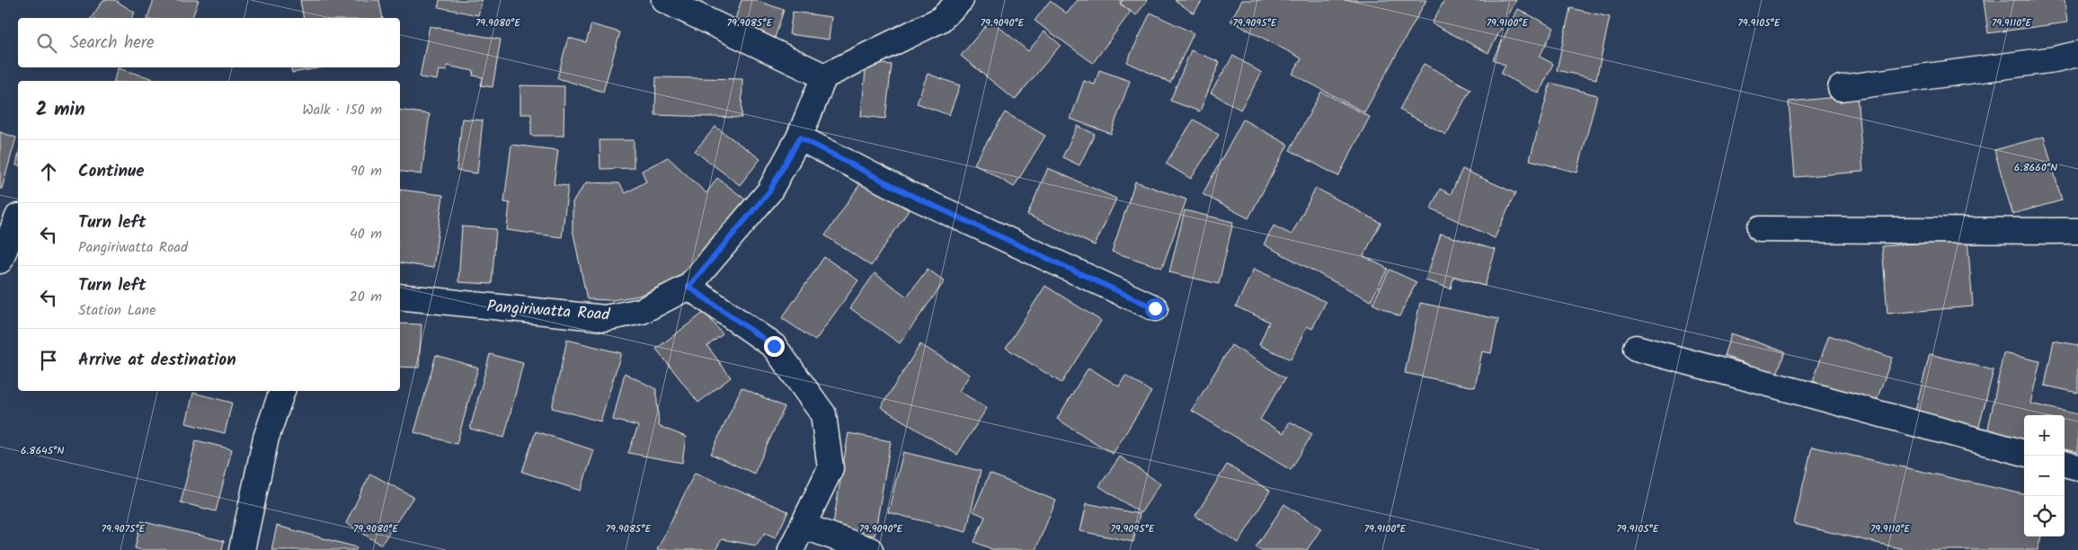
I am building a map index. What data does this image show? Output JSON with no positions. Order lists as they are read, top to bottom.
{
  "streets": {
    "street": ["Pangiriwatta Road"]
  },
  "page": {
    "search": "Search here",
    "heading": ["2 min", "Walk · 150 m"],
    "list": [
      ["Continue", "90 m"],
      ["Turn left", "Pangiriwatta Road", "40 m"],
      ["Turn left", "Station Lane", "20 m"],
      "Arrive at destination"
    ],
    "map_buttons": ["+", "−"]
  },
  "coordinates": [
    "79.9080°E",
    "79.9085°E",
    "79.9090°E",
    "79.9095°E",
    "79.9100°E",
    "79.9105°E",
    "79.9110°E",
    "6.8660°N",
    "6.8645°N",
    "79.9075°E"
  ]
}
